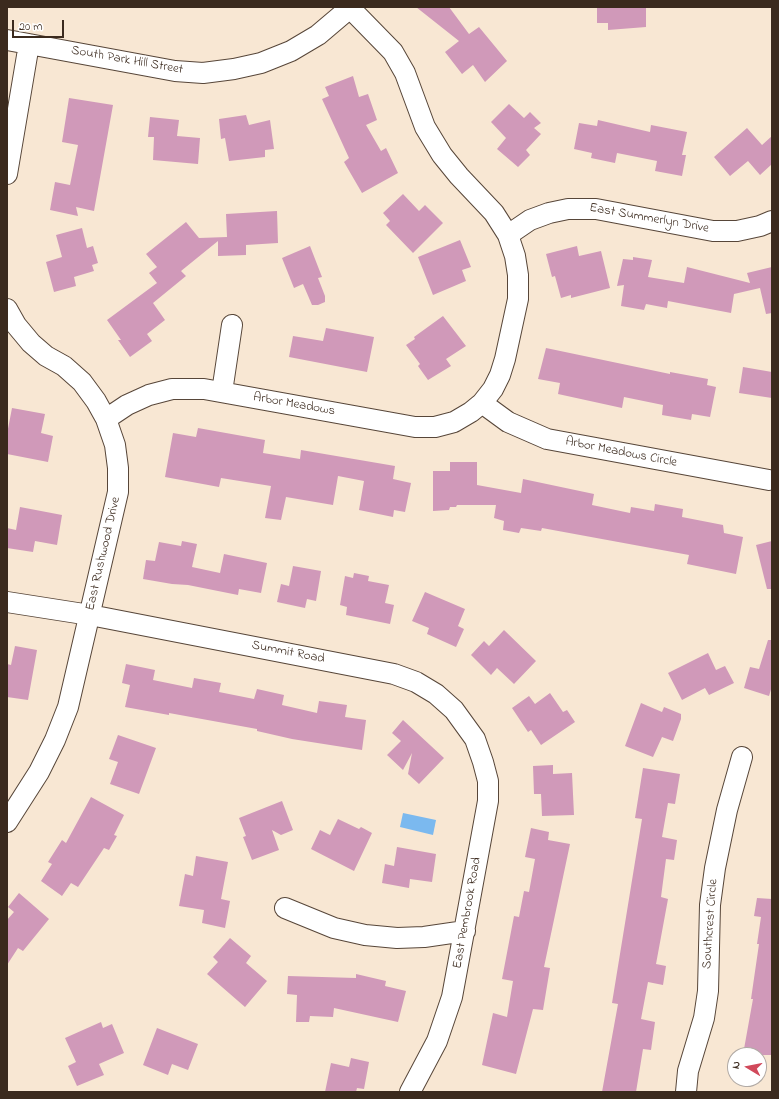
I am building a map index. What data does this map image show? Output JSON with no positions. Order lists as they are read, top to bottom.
{
  "streets": {
    "street": [
      "South Park Hill Street",
      "East Summerlyn Drive",
      "Arbor Meadows",
      "Arbor Meadows Circle",
      "East Rushwood Drive",
      "Summit Road",
      "East Pembrook Road",
      "Southcrest Circle"
    ]
  },
  "crossings": [
    ["South Park Hill Street", "Arbor Meadows"],
    ["East Summerlyn Drive", "Arbor Meadows"],
    ["Arbor Meadows", "Arbor Meadows Circle"],
    ["Arbor Meadows", "East Rushwood Drive"],
    ["East Rushwood Drive", "Summit Road"],
    ["Summit Road", "East Pembrook Road"]
  ],
  "scale_bar": "20 m",
  "north": "left"
}
